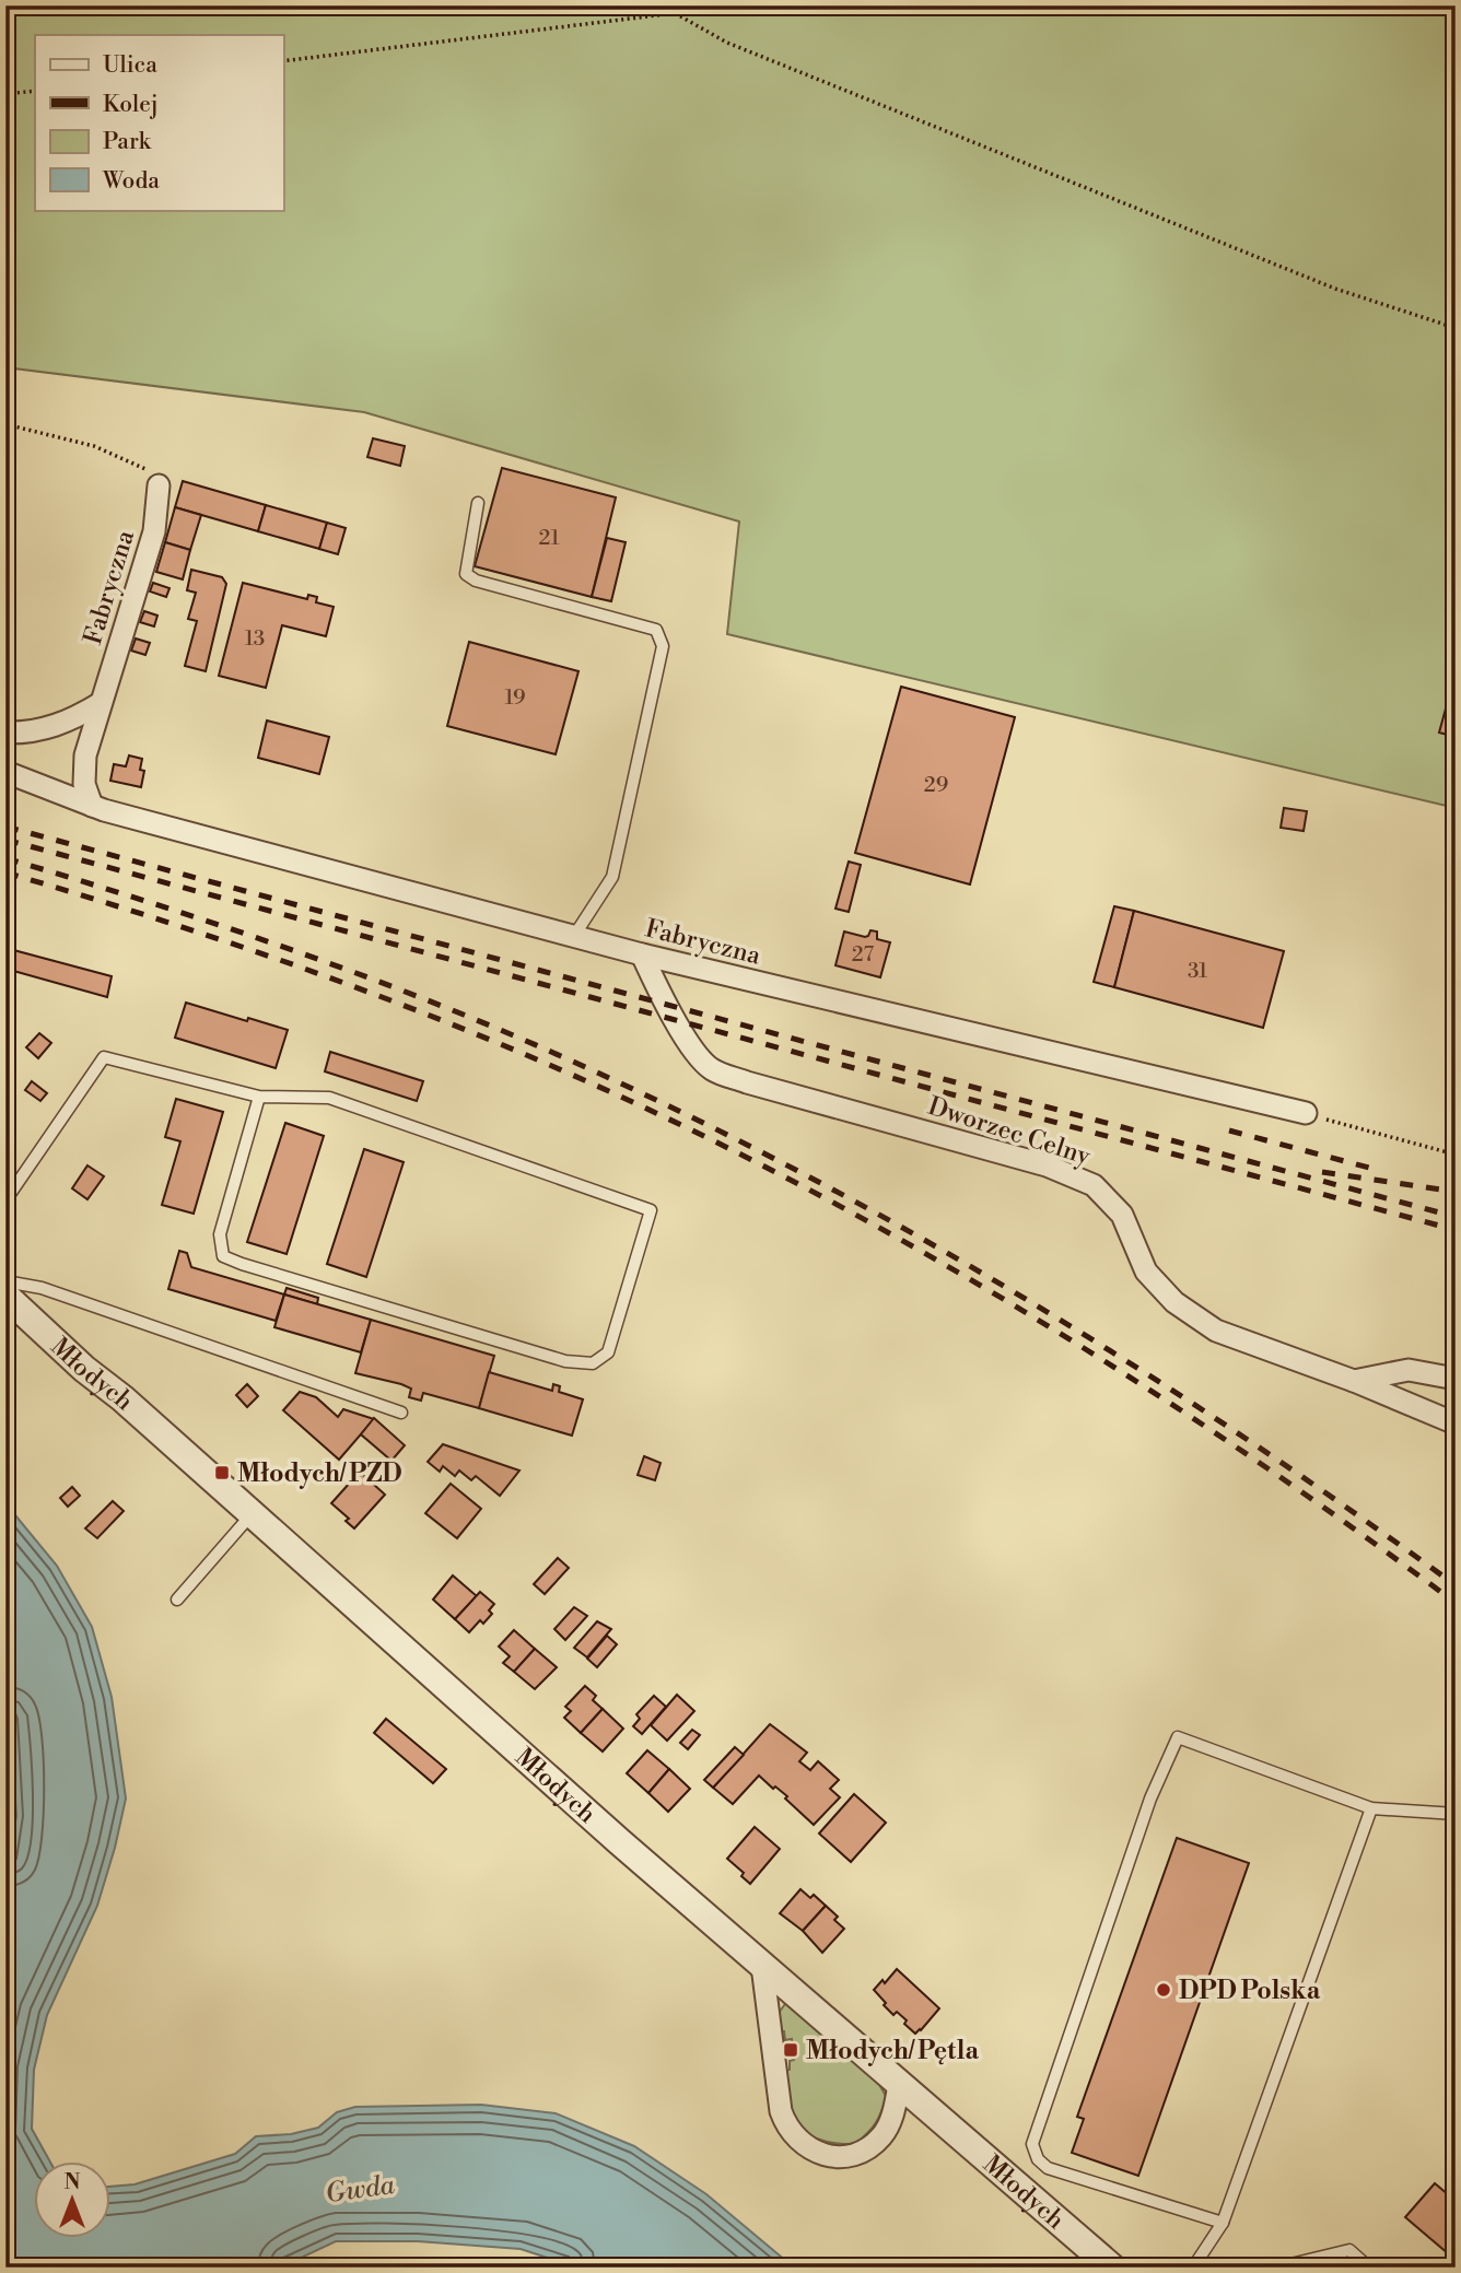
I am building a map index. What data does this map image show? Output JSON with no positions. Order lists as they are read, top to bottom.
{
  "streets": {
    "street": ["Fabryczna", "Dworzec Celny", "Młodych"]
  },
  "crossings": [
    ["Fabryczna", "Dworzec Celny"]
  ],
  "water": ["Gwda"],
  "places": {
    "transit": ["Młodych/ PZD", "Młodych/ Pętla"],
    "other": ["DPD Polska"]
  },
  "house_numbers": [
    "21",
    "13",
    "19",
    "29",
    "27",
    "31"
  ],
  "legend": [
    "Ulica",
    "Kolej",
    "Park",
    "Woda"
  ],
  "north": "top"
}
